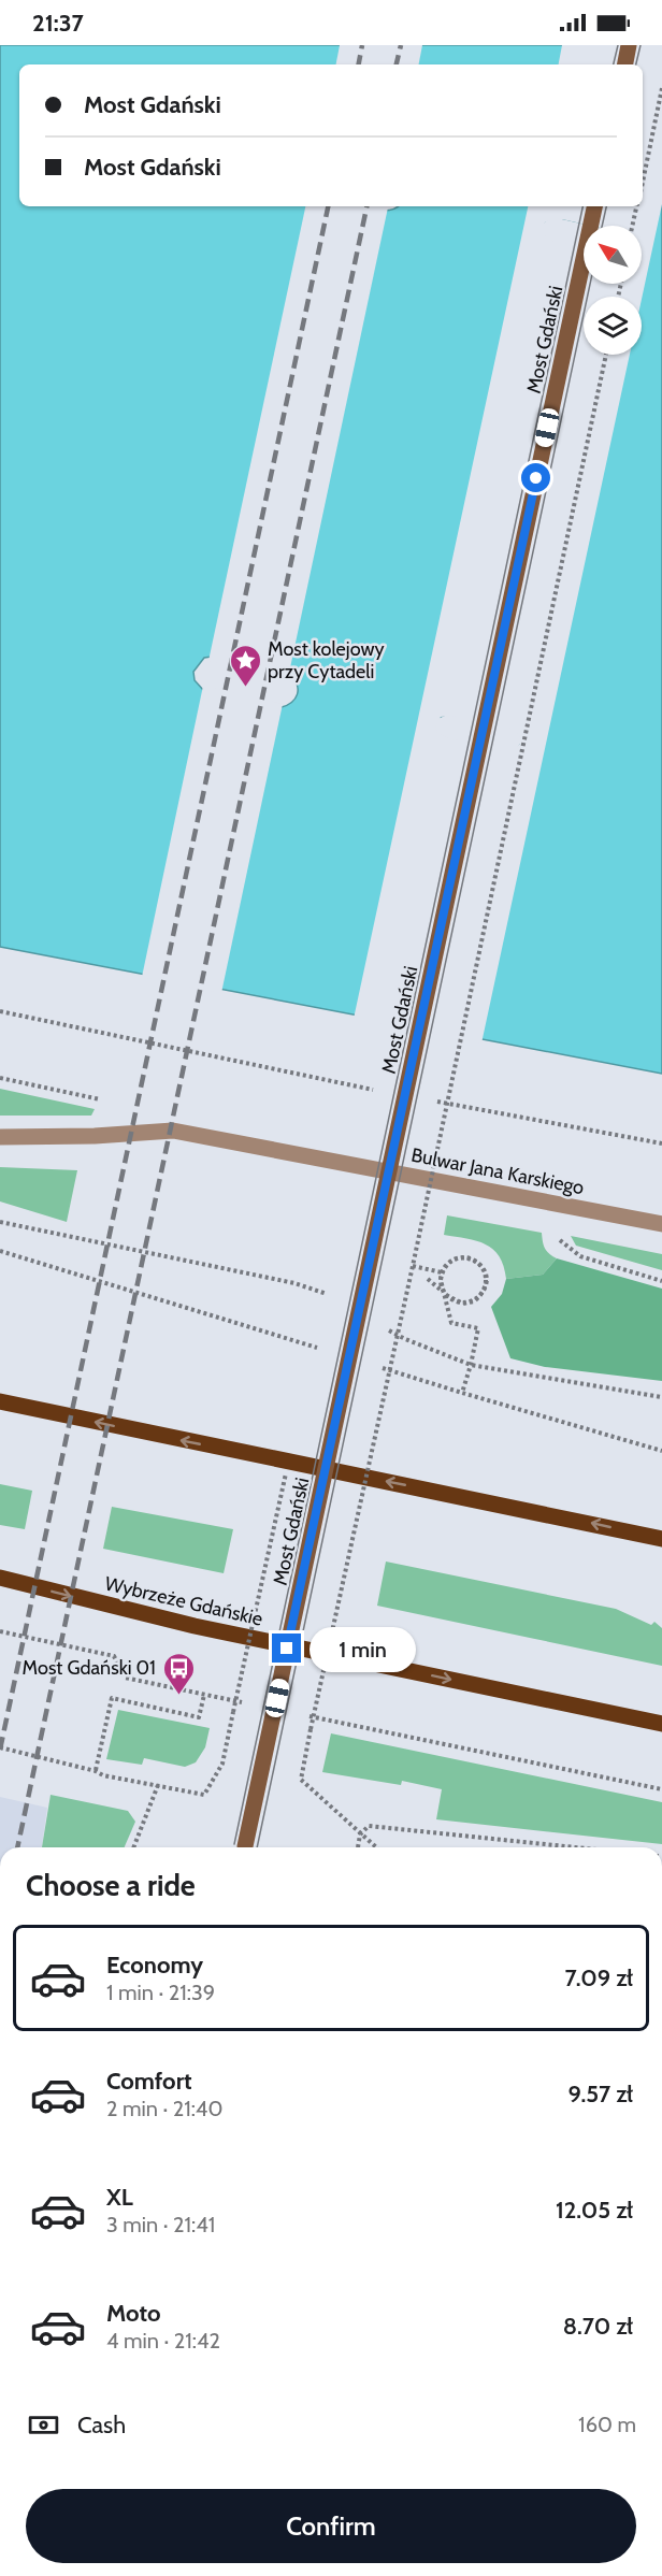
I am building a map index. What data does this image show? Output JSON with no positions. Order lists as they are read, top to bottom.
{
  "streets": {
    "main road": ["Most Gdański", "Wybrzeże Gdańskie"],
    "street": ["Bulwar Jana Karskiego"]
  },
  "one_way": ["Wybrzeże Gdańskie"],
  "places": {
    "place": ["Most kolejowy przy Cytadeli"],
    "bus stop": ["Most Gdański 01"]
  },
  "north": "top left",
  "page": {
    "status": "21:37",
    "banner": ["Most Gdański", "Most Gdański"],
    "bubble": "1 min",
    "heading": "Choose a ride",
    "list": [
      {
        "name": "Economy",
        "note": "1 min · 21:39",
        "value": "7.09 zł"
      },
      {
        "name": "Comfort",
        "note": "2 min · 21:40",
        "value": "9.57 zł"
      },
      {
        "name": "XL",
        "note": "3 min · 21:41",
        "value": "12.05 zł"
      },
      {
        "name": "Moto",
        "note": "4 min · 21:42",
        "value": "8.70 zł"
      }
    ],
    "pay": ["Cash", "160 m"],
    "buttons": "Confirm"
  }
}
